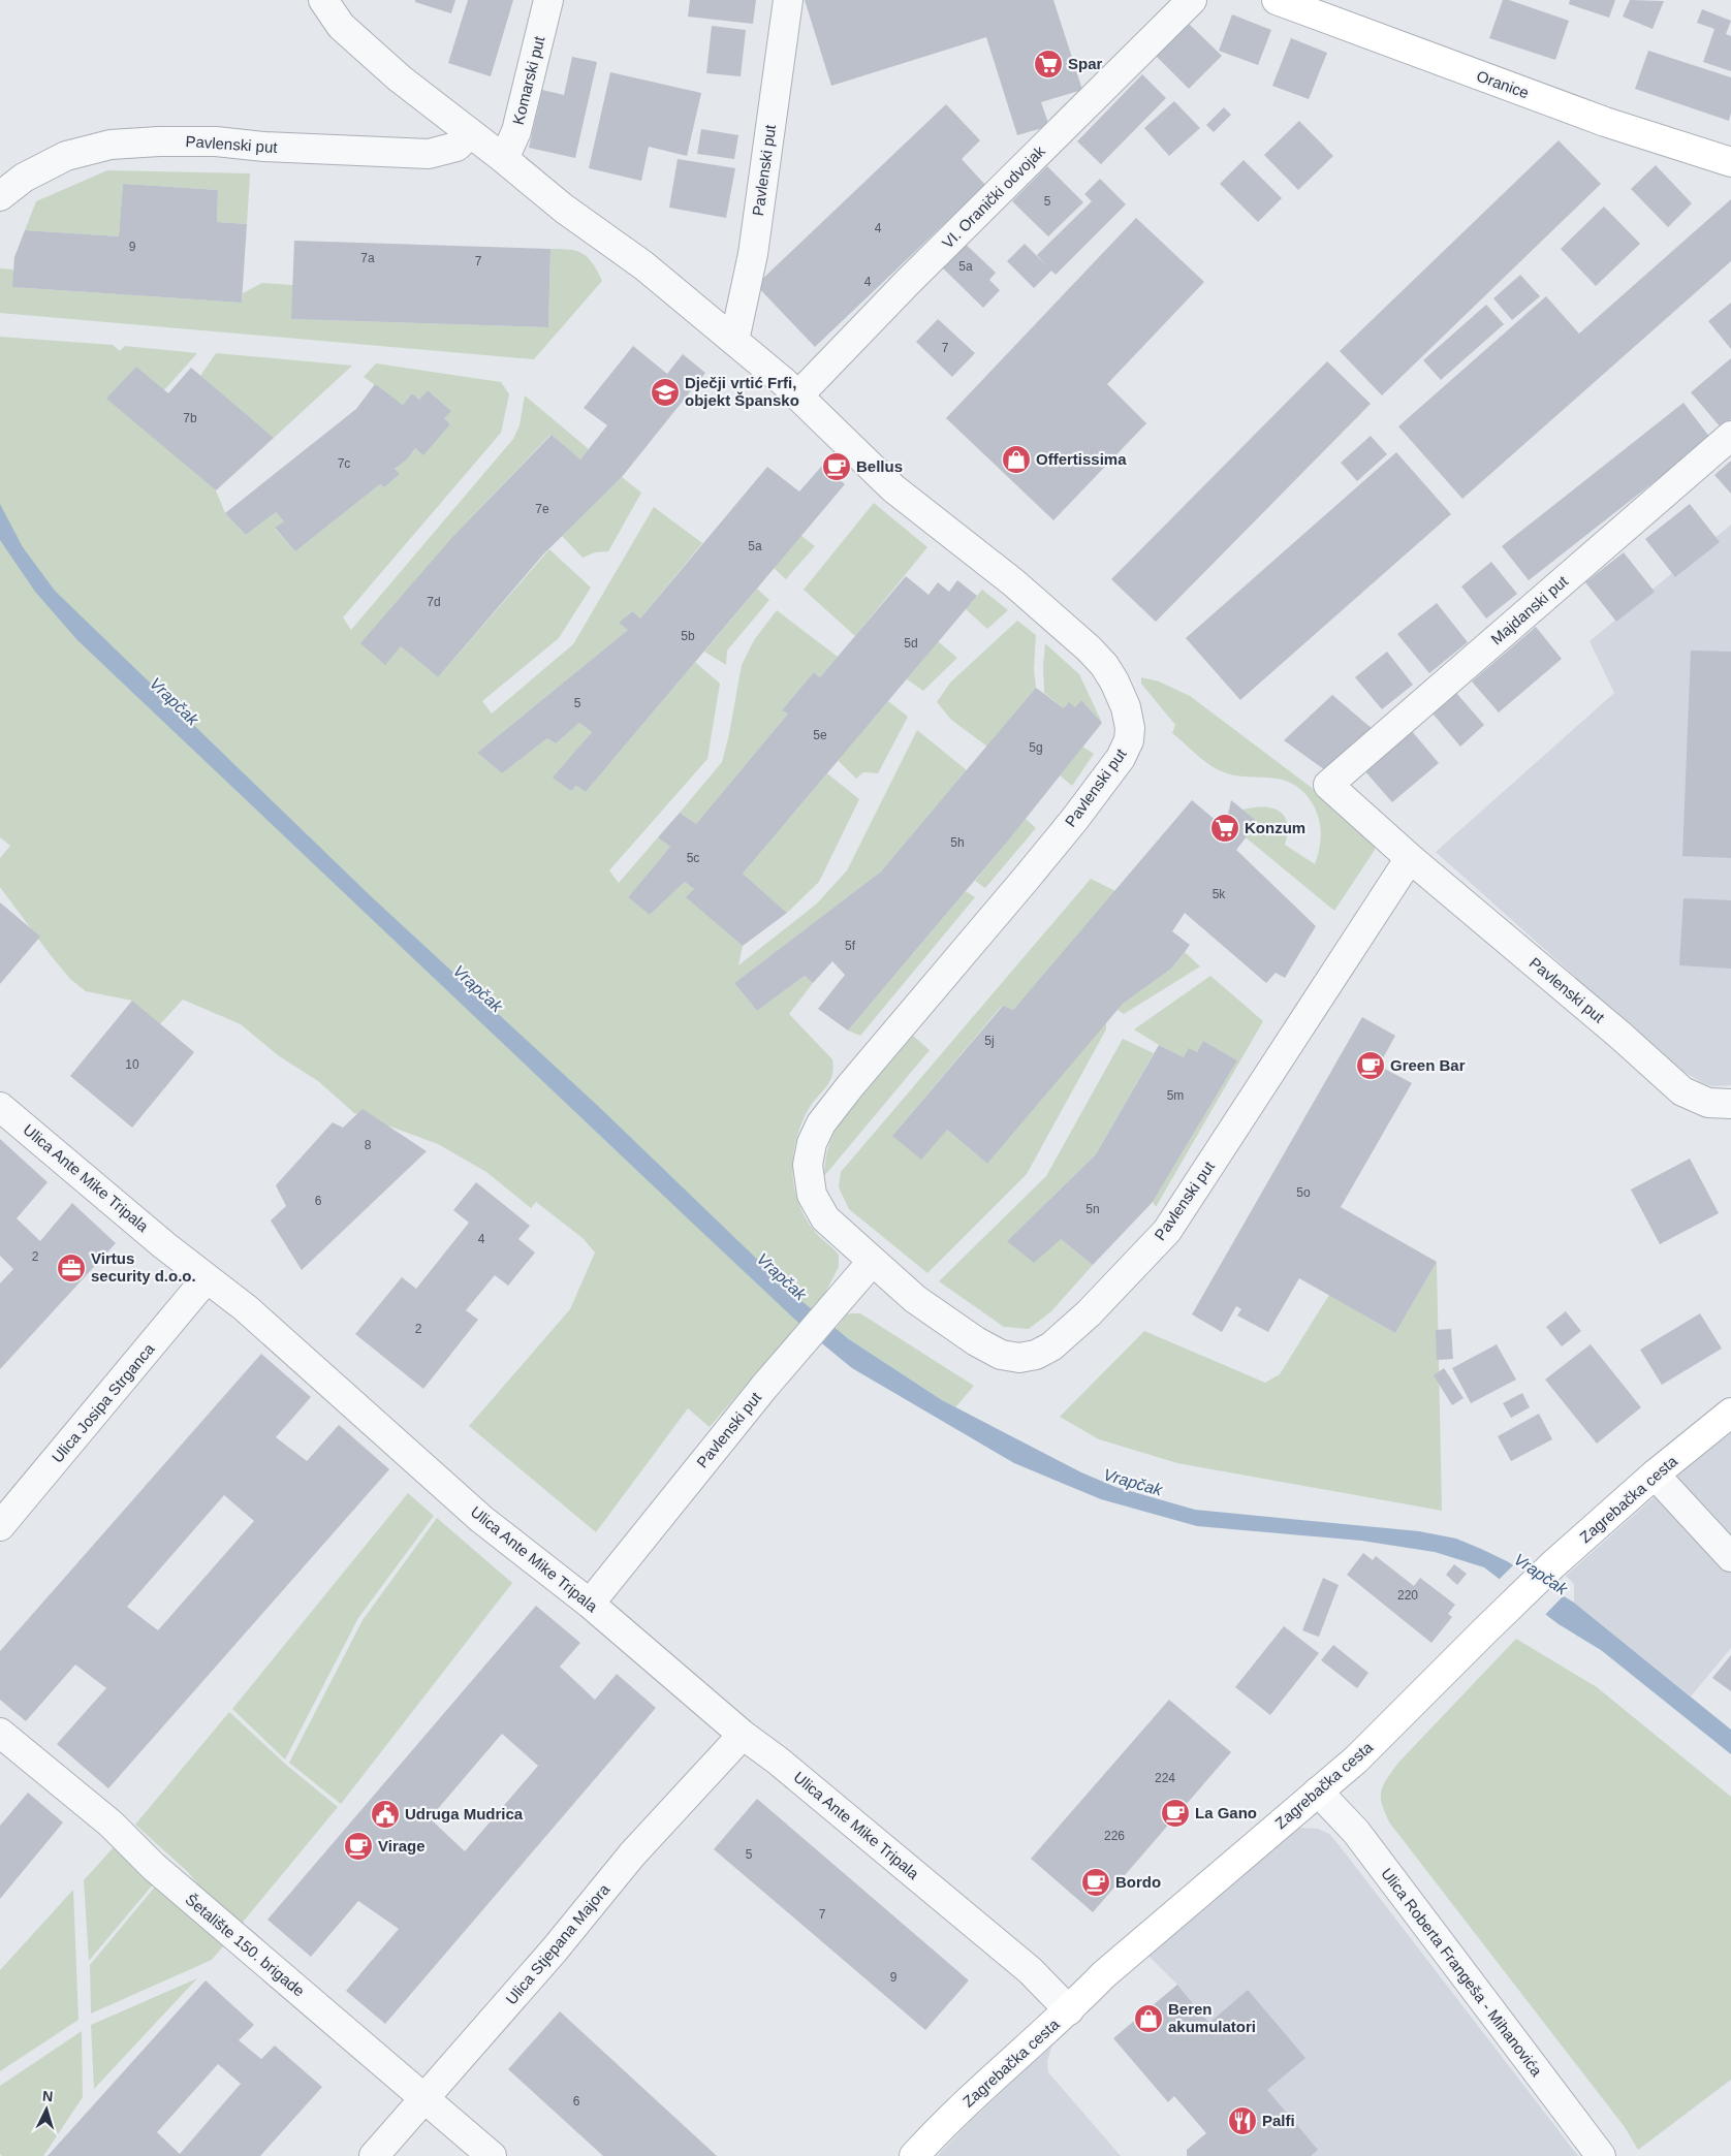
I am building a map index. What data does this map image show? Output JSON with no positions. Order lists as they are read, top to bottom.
{
  "streets": {
    "main road": ["Oranice", "Zagrebačka cesta"],
    "street": [
      "Komarski put",
      "Pavlenski put",
      "VI. Oranički odvojak",
      "Majdanski put",
      "Ulica Ante Mike Tripala",
      "Ulica Josipa Strganca",
      "Ulica Stjepana Majora",
      "Šetalište 150. brigade",
      "Ulica Roberta Frangeša - Mihanovića"
    ]
  },
  "crossings": [
    ["Komarski put", "Pavlenski put"],
    ["Pavlenski put", "VI. Oranički odvojak"],
    ["Pavlenski put", "Majdanski put"],
    ["Pavlenski put", "Ulica Ante Mike Tripala"],
    ["Ulica Ante Mike Tripala", "Ulica Josipa Strganca"],
    ["Ulica Ante Mike Tripala", "Zagrebačka cesta"],
    ["Ulica Ante Mike Tripala", "Ulica Stjepana Majora"],
    ["Zagrebačka cesta", "Ulica Roberta Frangeša - Mihanovića"],
    ["Ulica Stjepana Majora", "Šetalište 150. brigade"]
  ],
  "water": ["Vrapčak"],
  "places": {
    "supermarket": ["Spar", "Konzum"],
    "school or university": ["Dječji vrtić Frfi, objekt Špansko"],
    "shop": ["Offertissima", "Beren akumulatori"],
    "cafe": [
      "Bellus",
      "Green Bar",
      "La Gano",
      "Virage",
      "Bordo"
    ],
    "office": ["Virtus security d.o.o."],
    "public building": ["Udruga Mudrica"],
    "restaurant": ["Palfi"]
  },
  "house_numbers": [
    "5",
    "4",
    "9",
    "7a",
    "7",
    "5a",
    "4",
    "7",
    "7b",
    "7c",
    "7e",
    "5a",
    "7d",
    "5b",
    "5d",
    "5",
    "5e",
    "5g",
    "5h",
    "5c",
    "5k",
    "5f",
    "5j",
    "10",
    "5m",
    "8",
    "5o",
    "6",
    "5n",
    "4",
    "2",
    "2",
    "220",
    "224",
    "226",
    "5",
    "7",
    "9",
    "6"
  ],
  "north": "top"
}
